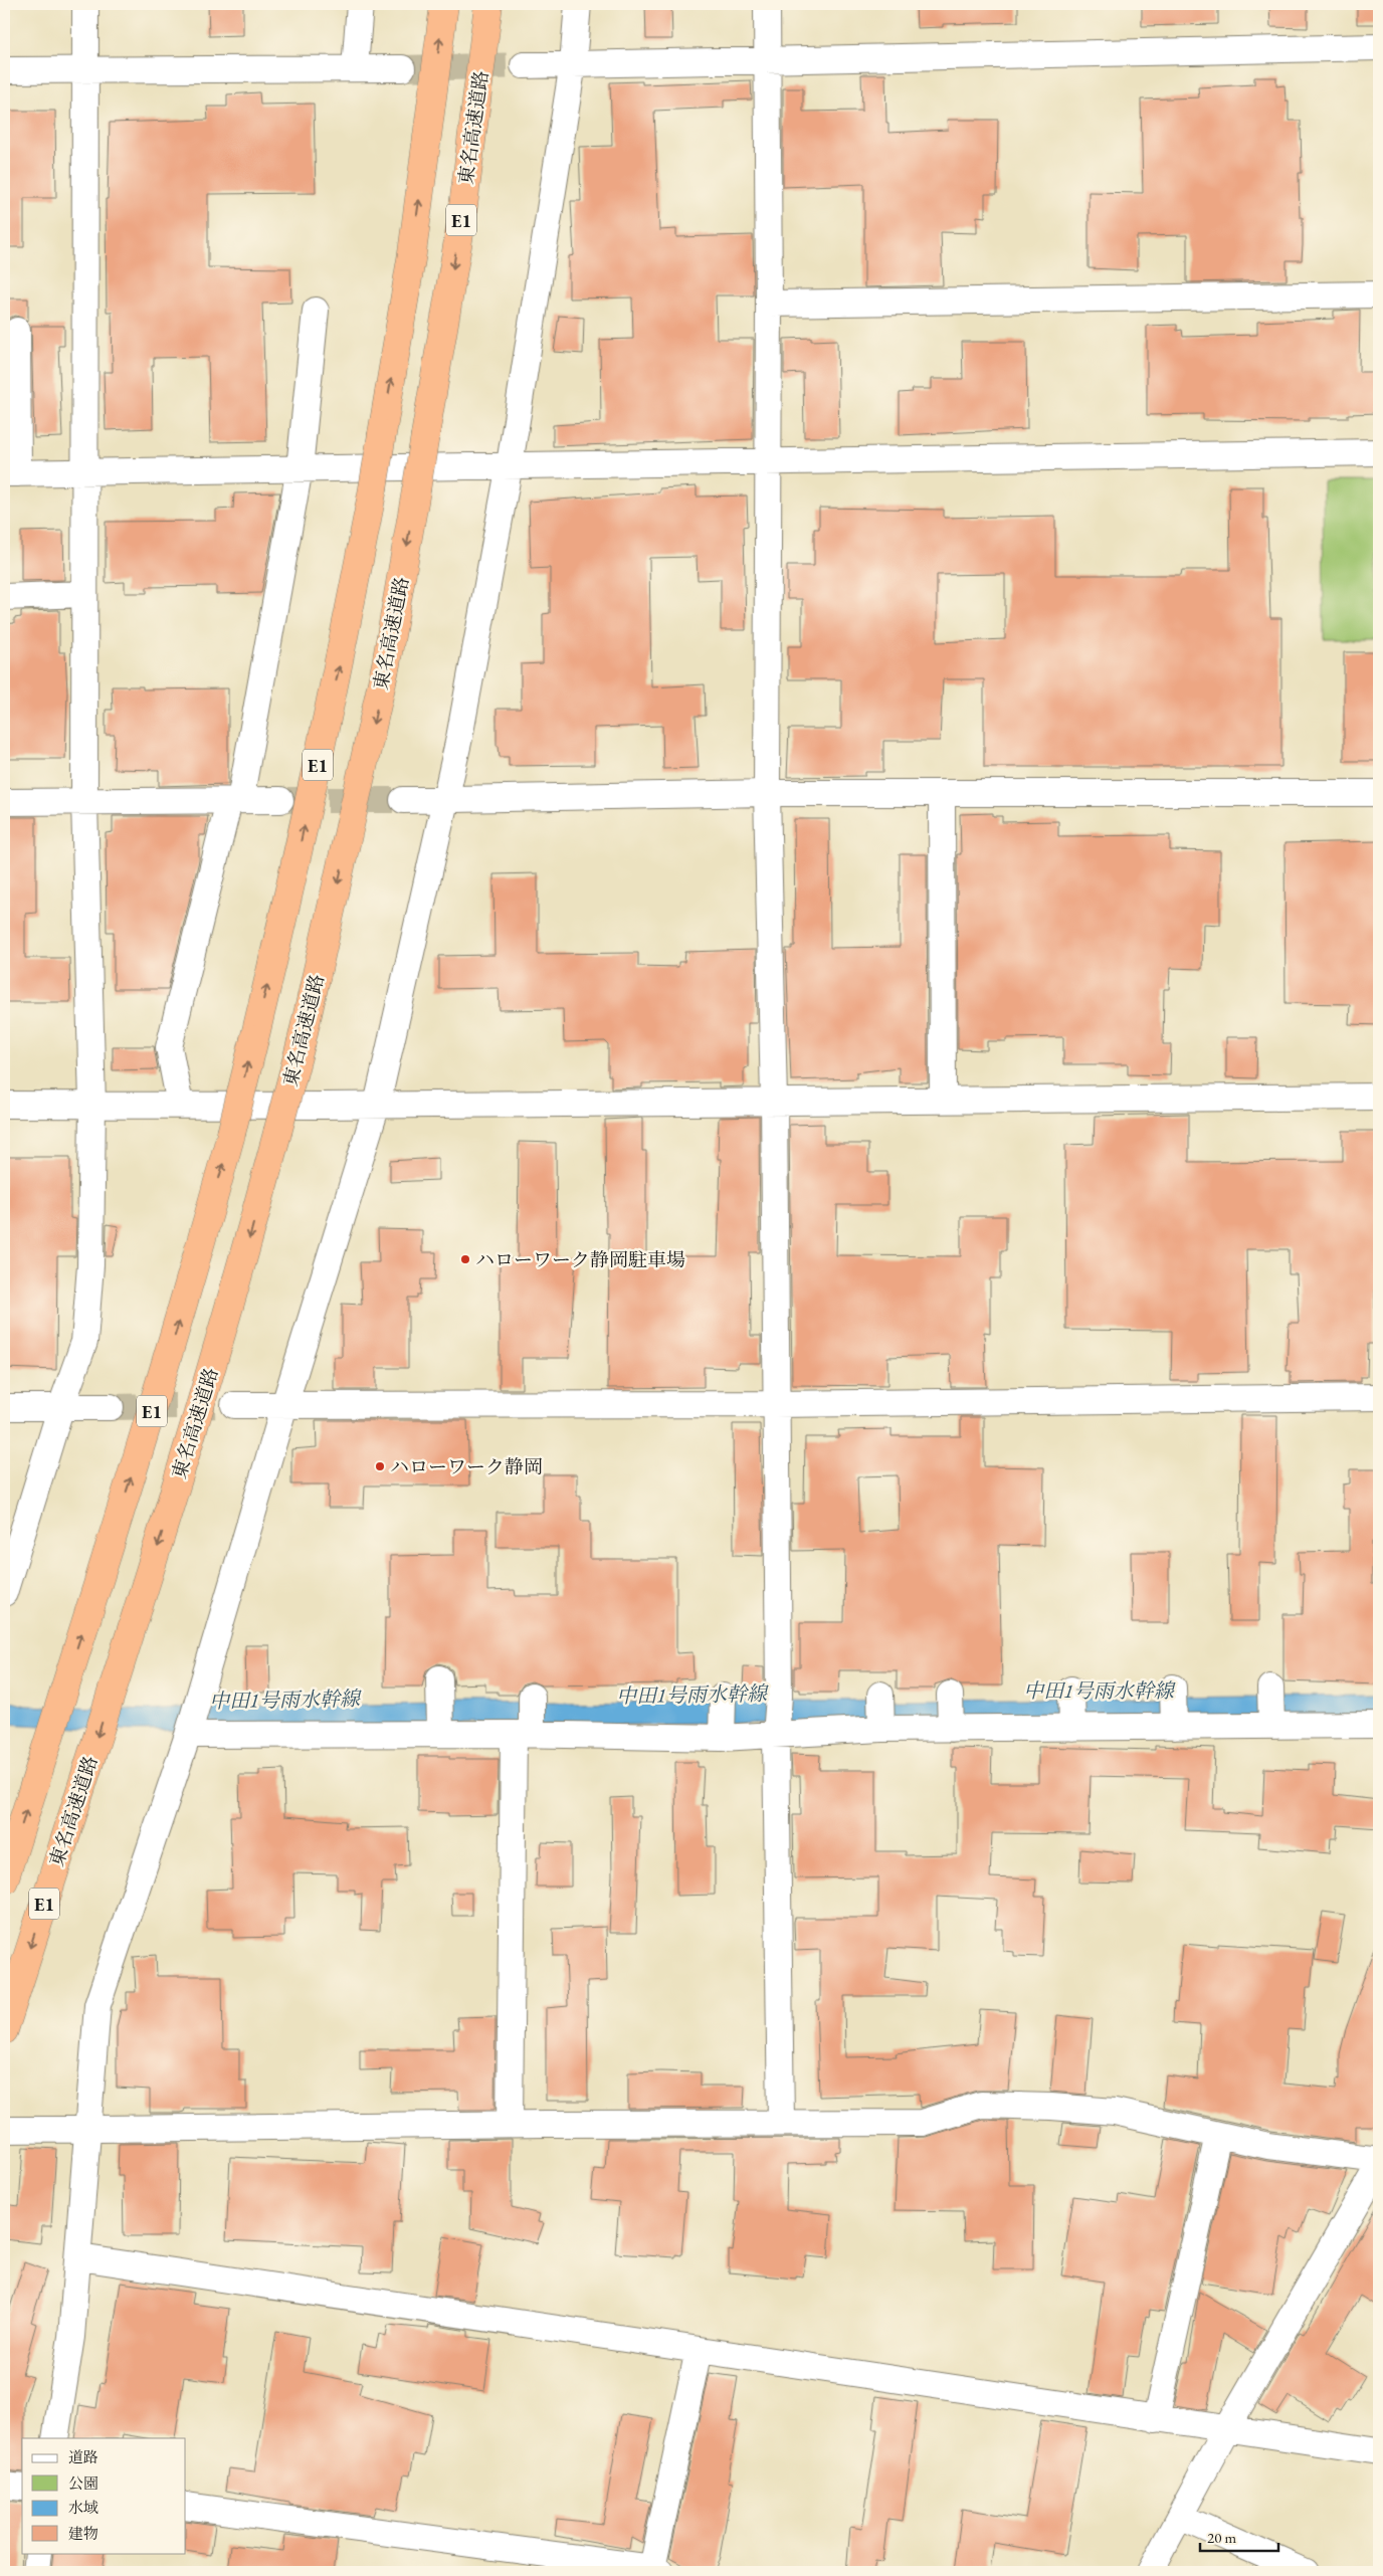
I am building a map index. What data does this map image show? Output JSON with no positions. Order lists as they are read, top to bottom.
{
  "streets": {
    "highway": ["東名高速道路", "E1"]
  },
  "water": ["中田1号雨水幹線"],
  "places": ["ハローワーク静岡駐車場", "ハローワーク静岡"],
  "legend": [
    "道路",
    "公園",
    "水域",
    "建物"
  ],
  "scale_bar": "20 m"
}
